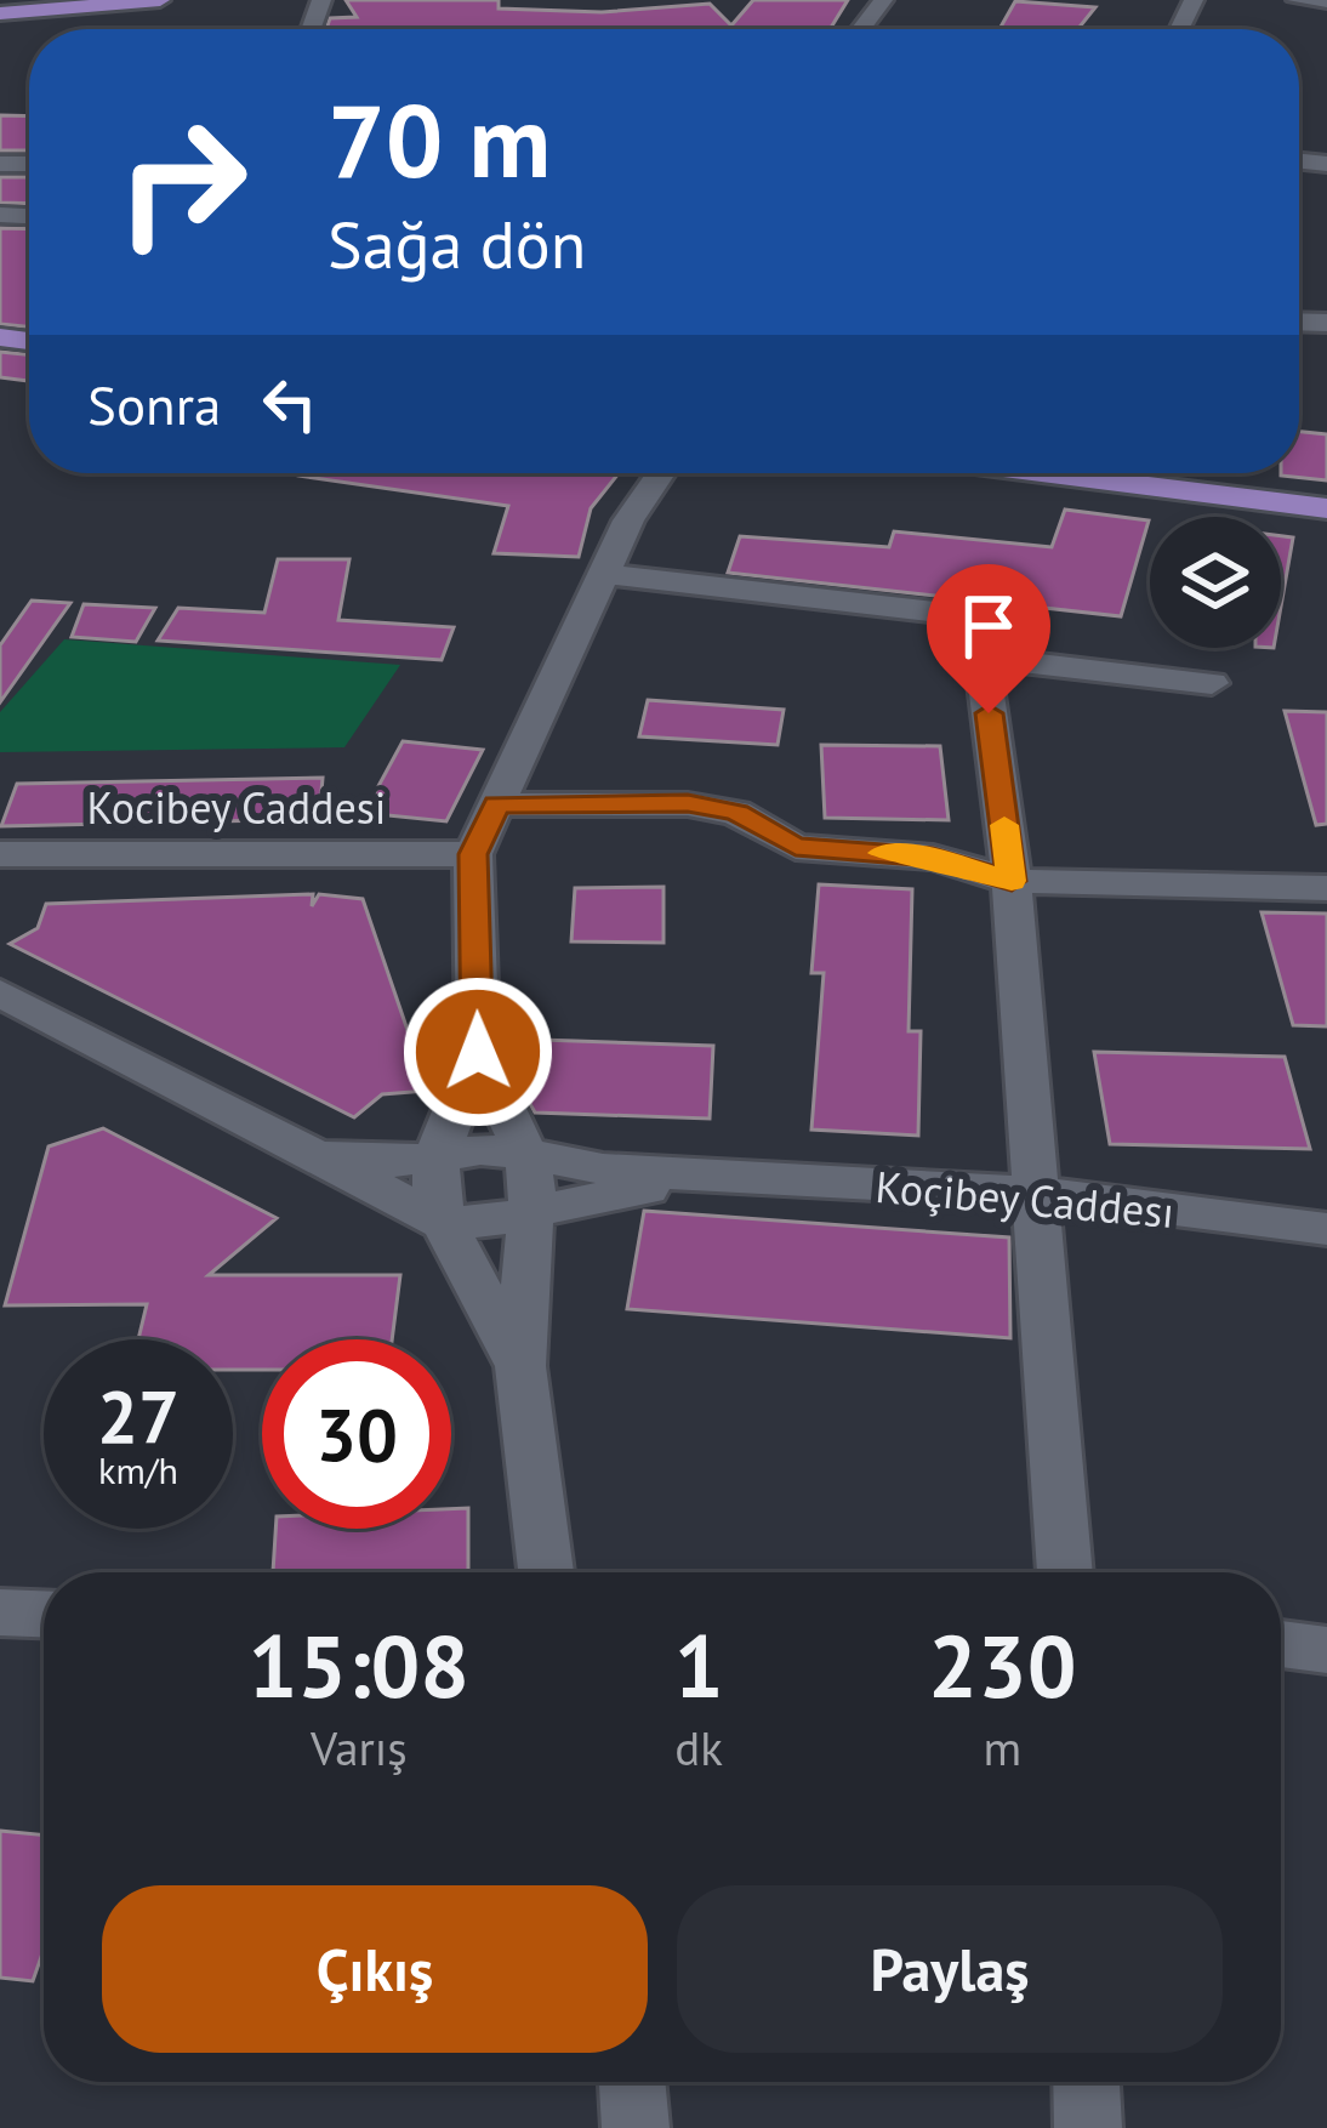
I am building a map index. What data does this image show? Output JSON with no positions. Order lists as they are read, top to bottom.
{
  "streets": {
    "street": ["Kocibey Caddesi", "Koçibey Caddesı"]
  },
  "page": {
    "turn": ["70 m", "Sağa dön"],
    "then": "Sonra",
    "speed": "27 km/h",
    "limit": "30",
    "eta": [
      "15:08",
      "Varış",
      "1",
      "dk",
      "230",
      "m"
    ],
    "buttons": ["Çıkış", "Paylaş"]
  }
}
